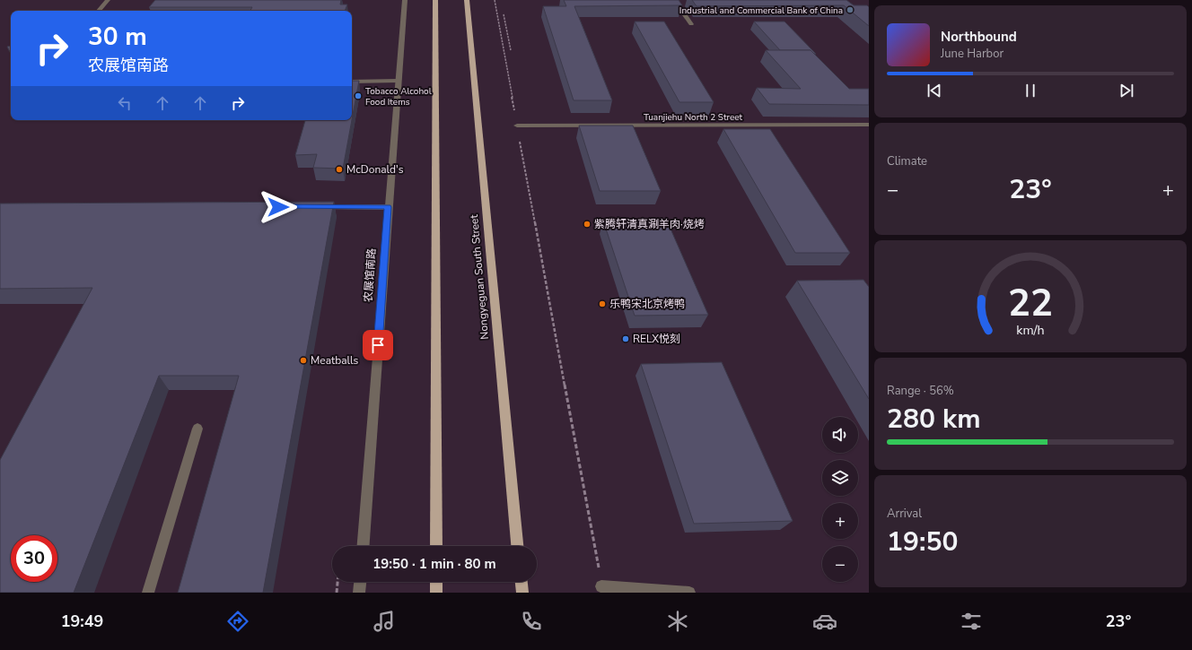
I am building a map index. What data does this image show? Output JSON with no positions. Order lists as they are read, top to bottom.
{
  "streets": {
    "main road": ["Nongyeguan South Street"],
    "street": ["Tuanjiehu North 2 Street", "农展馆南路"]
  },
  "places": [
    "Industrial and Commercial Bank of China",
    "Tobacco Alcohol Food Items",
    "McDonald's",
    "紫腾轩清真涮羊肉·烧烤",
    "乐鸭宋北京烤鸭",
    "RELX悦刻",
    "Meatballs"
  ],
  "page": {
    "turn": ["30 m", "农展馆南路"],
    "song": ["Northbound", "June Harbor"],
    "tile": [
      "Climate",
      ["Range · 56%", "280 km"],
      ["Arrival", "19:50"]
    ],
    "heat": ["−", "23°", "+"],
    "map_buttons": ["+", "−"],
    "limit": "30",
    "trip": "19:50 · 1 min · 80 m",
    "tabs": ["19:49", "23°"],
    "gauge": ["22", "km/h"]
  }
}
